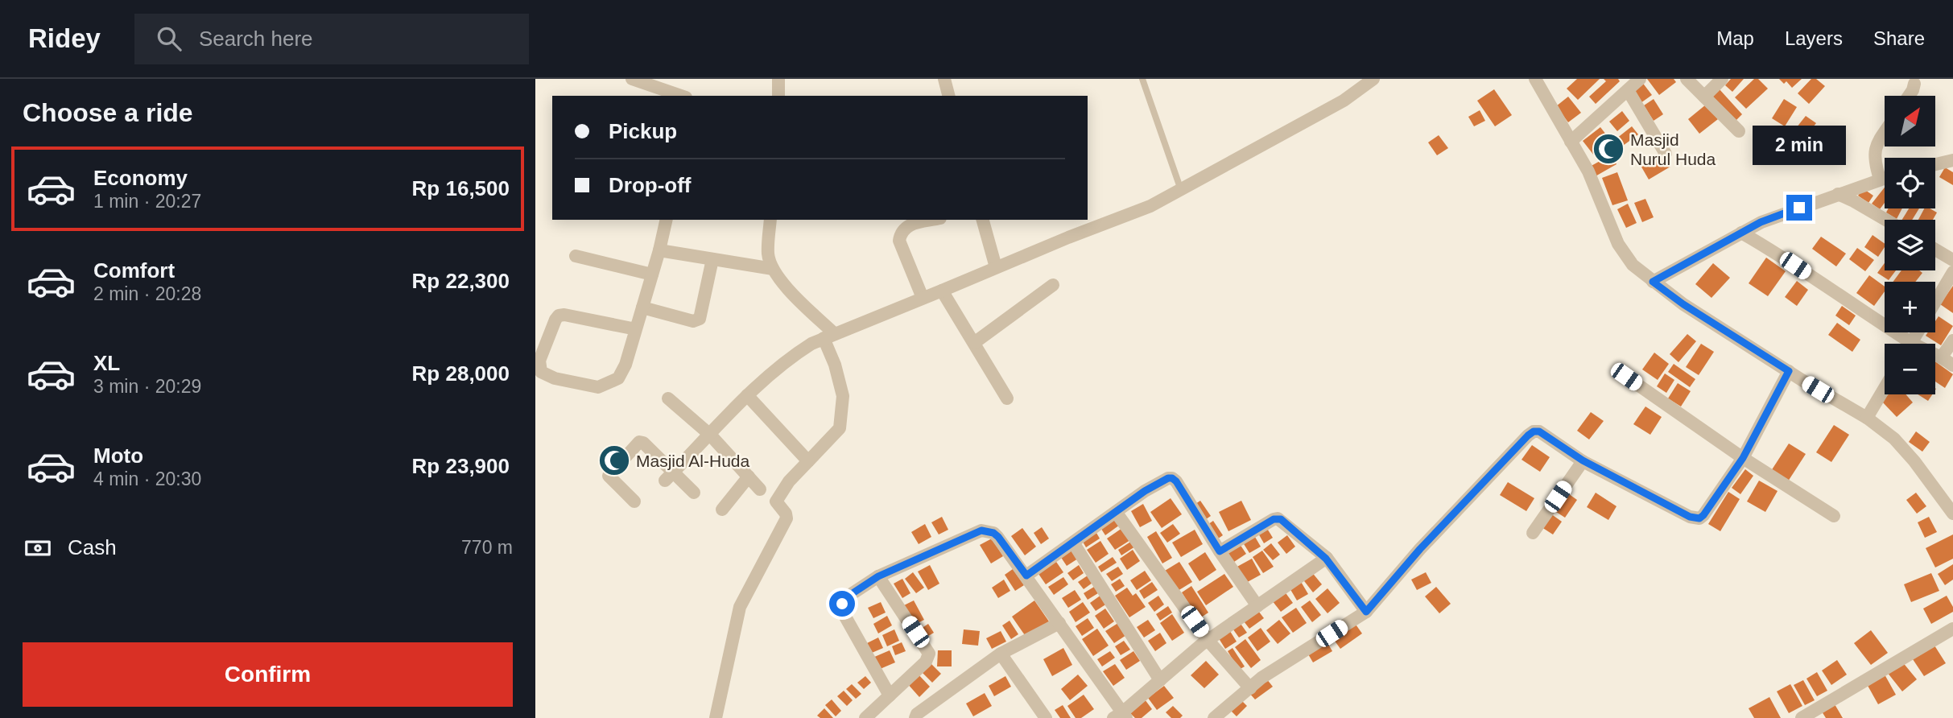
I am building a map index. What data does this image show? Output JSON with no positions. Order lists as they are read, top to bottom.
{
  "places": {
    "mosque": ["Masjid Nurul Huda", "Masjid Al-Huda"]
  },
  "north": "top right",
  "page": {
    "header": "Ridey",
    "search": "Search here",
    "nav": ["Map", "Layers", "Share"],
    "heading": "Choose a ride",
    "map_buttons": ["+", "−"],
    "banner": ["Pickup", "Drop-off"],
    "bubble": "2 min",
    "list": [
      {
        "name": "Economy",
        "note": "1 min · 20:27",
        "value": "Rp 16,500"
      },
      {
        "name": "Comfort",
        "note": "2 min · 20:28",
        "value": "Rp 22,300"
      },
      {
        "name": "XL",
        "note": "3 min · 20:29",
        "value": "Rp 28,000"
      },
      {
        "name": "Moto",
        "note": "4 min · 20:30",
        "value": "Rp 23,900"
      }
    ],
    "pay": ["Cash", "770 m"],
    "buttons": "Confirm"
  }
}
